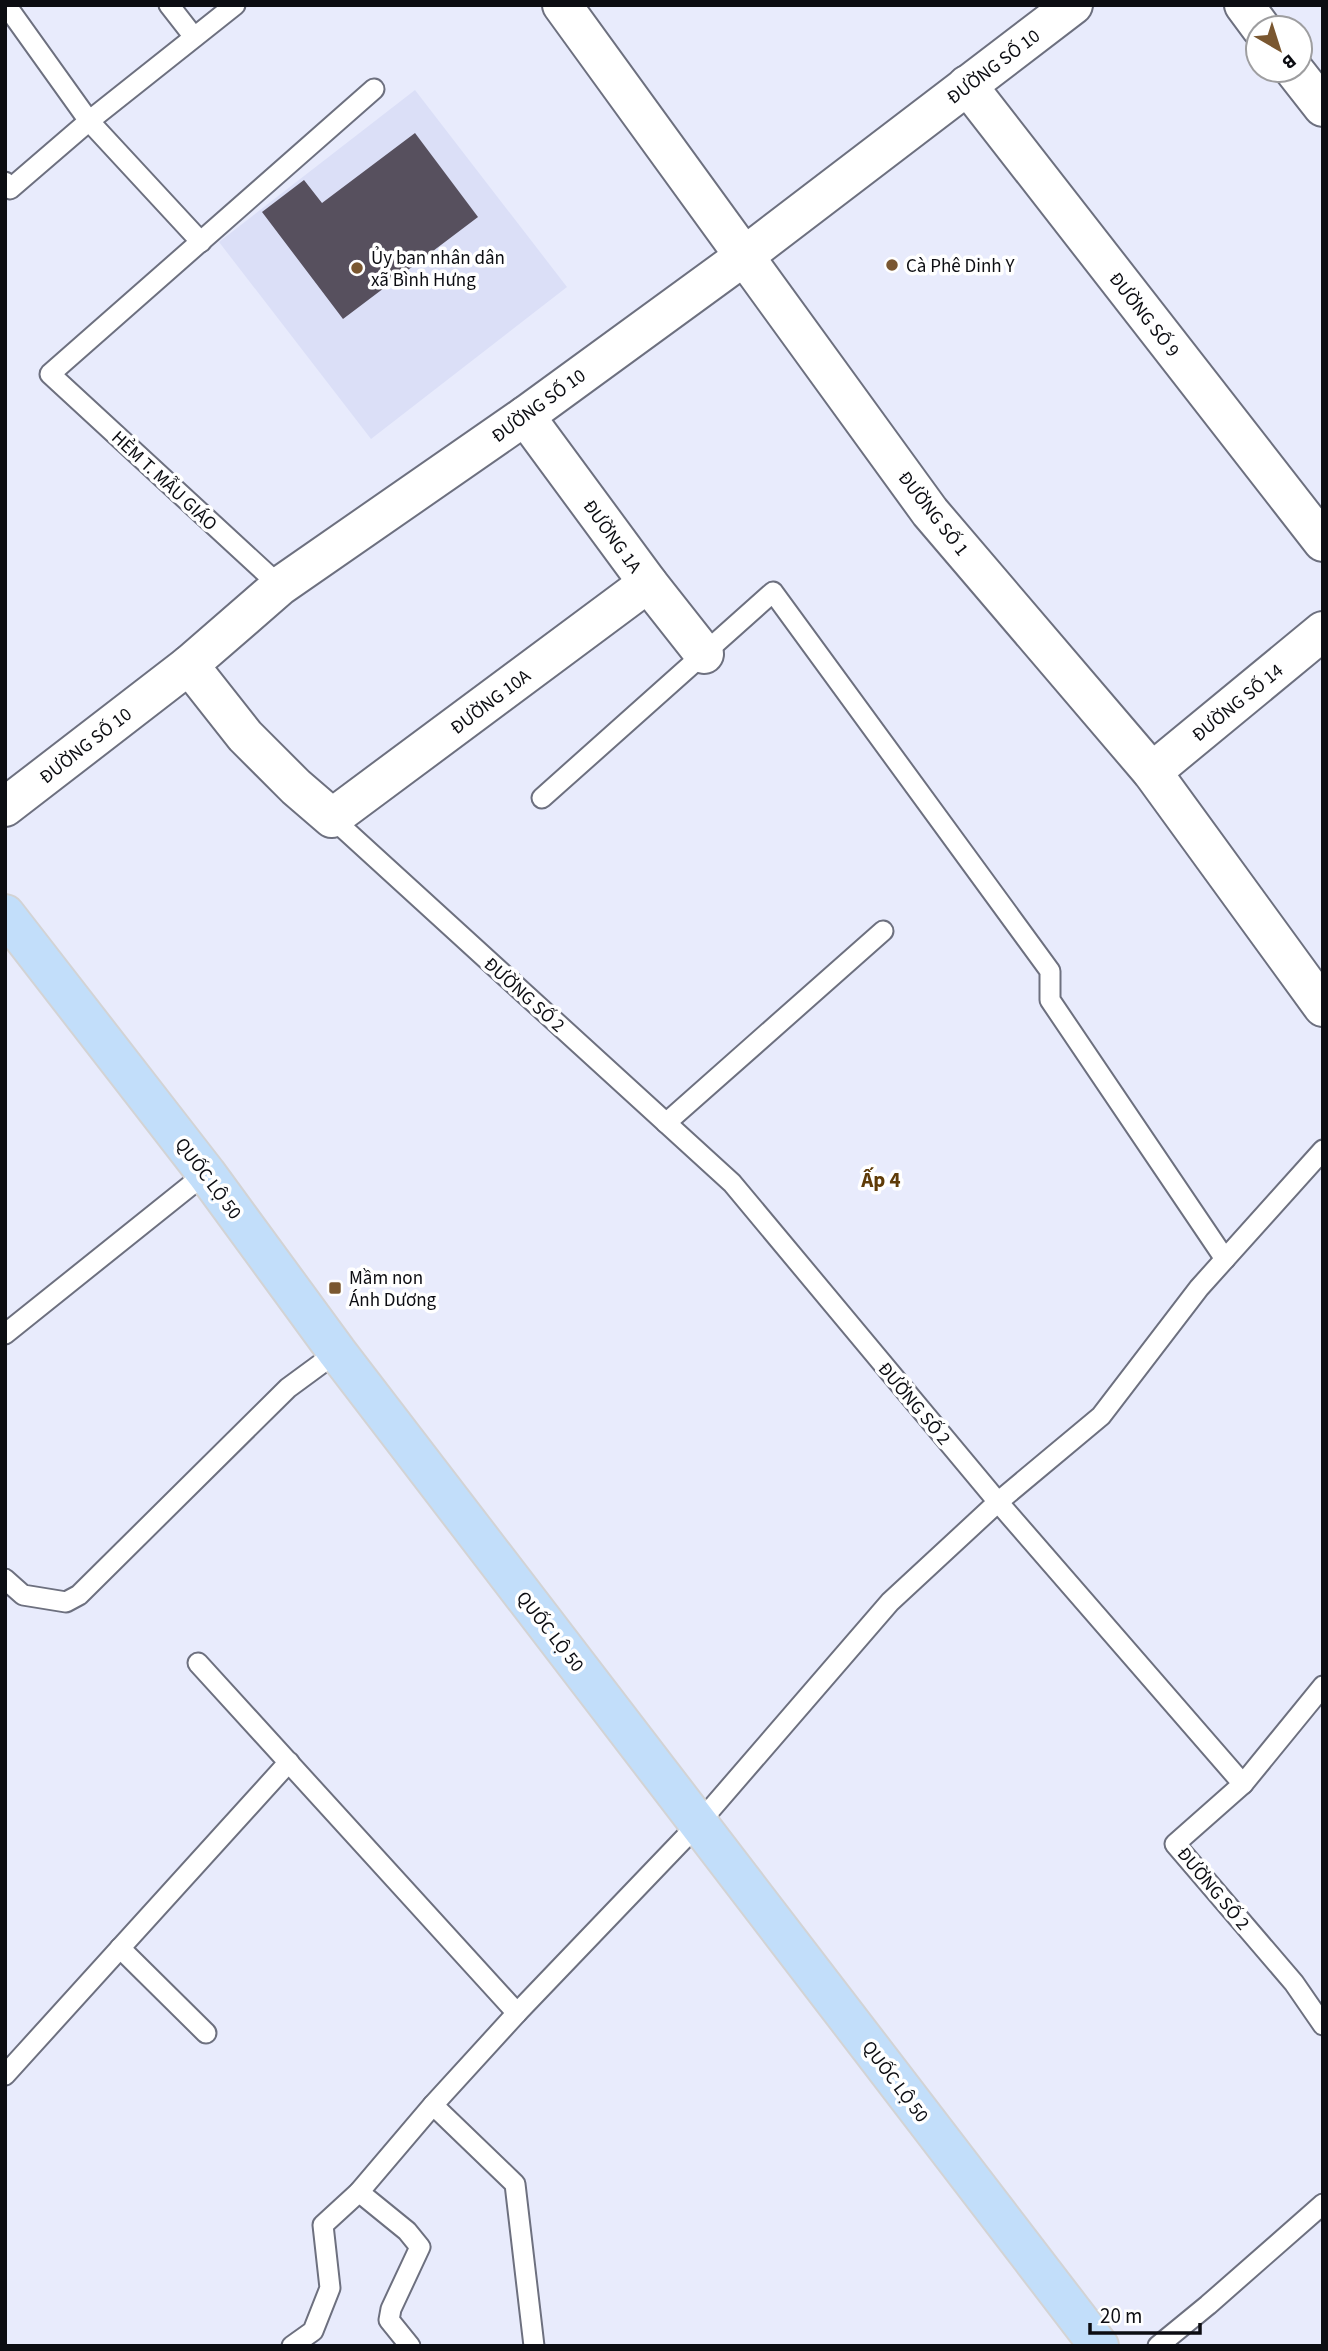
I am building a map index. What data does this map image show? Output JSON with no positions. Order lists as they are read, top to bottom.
{
  "streets": {
    "main road": ["QUỐC LỘ 50"],
    "street": [
      "ĐƯỜNG SỐ 10",
      "ĐƯỜNG SỐ 9",
      "ĐƯỜNG SỐ 1",
      "ĐƯỜNG 1A",
      "ĐƯỜNG 10A",
      "ĐƯỜNG SỐ 14"
    ],
    "lane": ["HẺM T. MẪU GIÁO", "ĐƯỜNG SỐ 2"]
  },
  "crossings": [
    ["ĐƯỜNG SỐ 10", "ĐƯỜNG SỐ 9"],
    ["ĐƯỜNG SỐ 10", "HẺM T. MẪU GIÁO"],
    ["ĐƯỜNG SỐ 10", "ĐƯỜNG SỐ 1"],
    ["ĐƯỜNG SỐ 10", "ĐƯỜNG 1A"],
    ["ĐƯỜNG SỐ 1", "ĐƯỜNG SỐ 14"],
    ["ĐƯỜNG 1A", "ĐƯỜNG 10A"],
    ["ĐƯỜNG 10A", "ĐƯỜNG SỐ 2"]
  ],
  "districts": ["Ấp 4"],
  "places": {
    "other": ["Cà Phê Dinh Y", "Ủy ban nhân dân xã Bình Hưng"],
    "transit": ["Mầm non Ánh Dương"]
  },
  "scale_bar": "20 m",
  "north": "bottom right"
}
